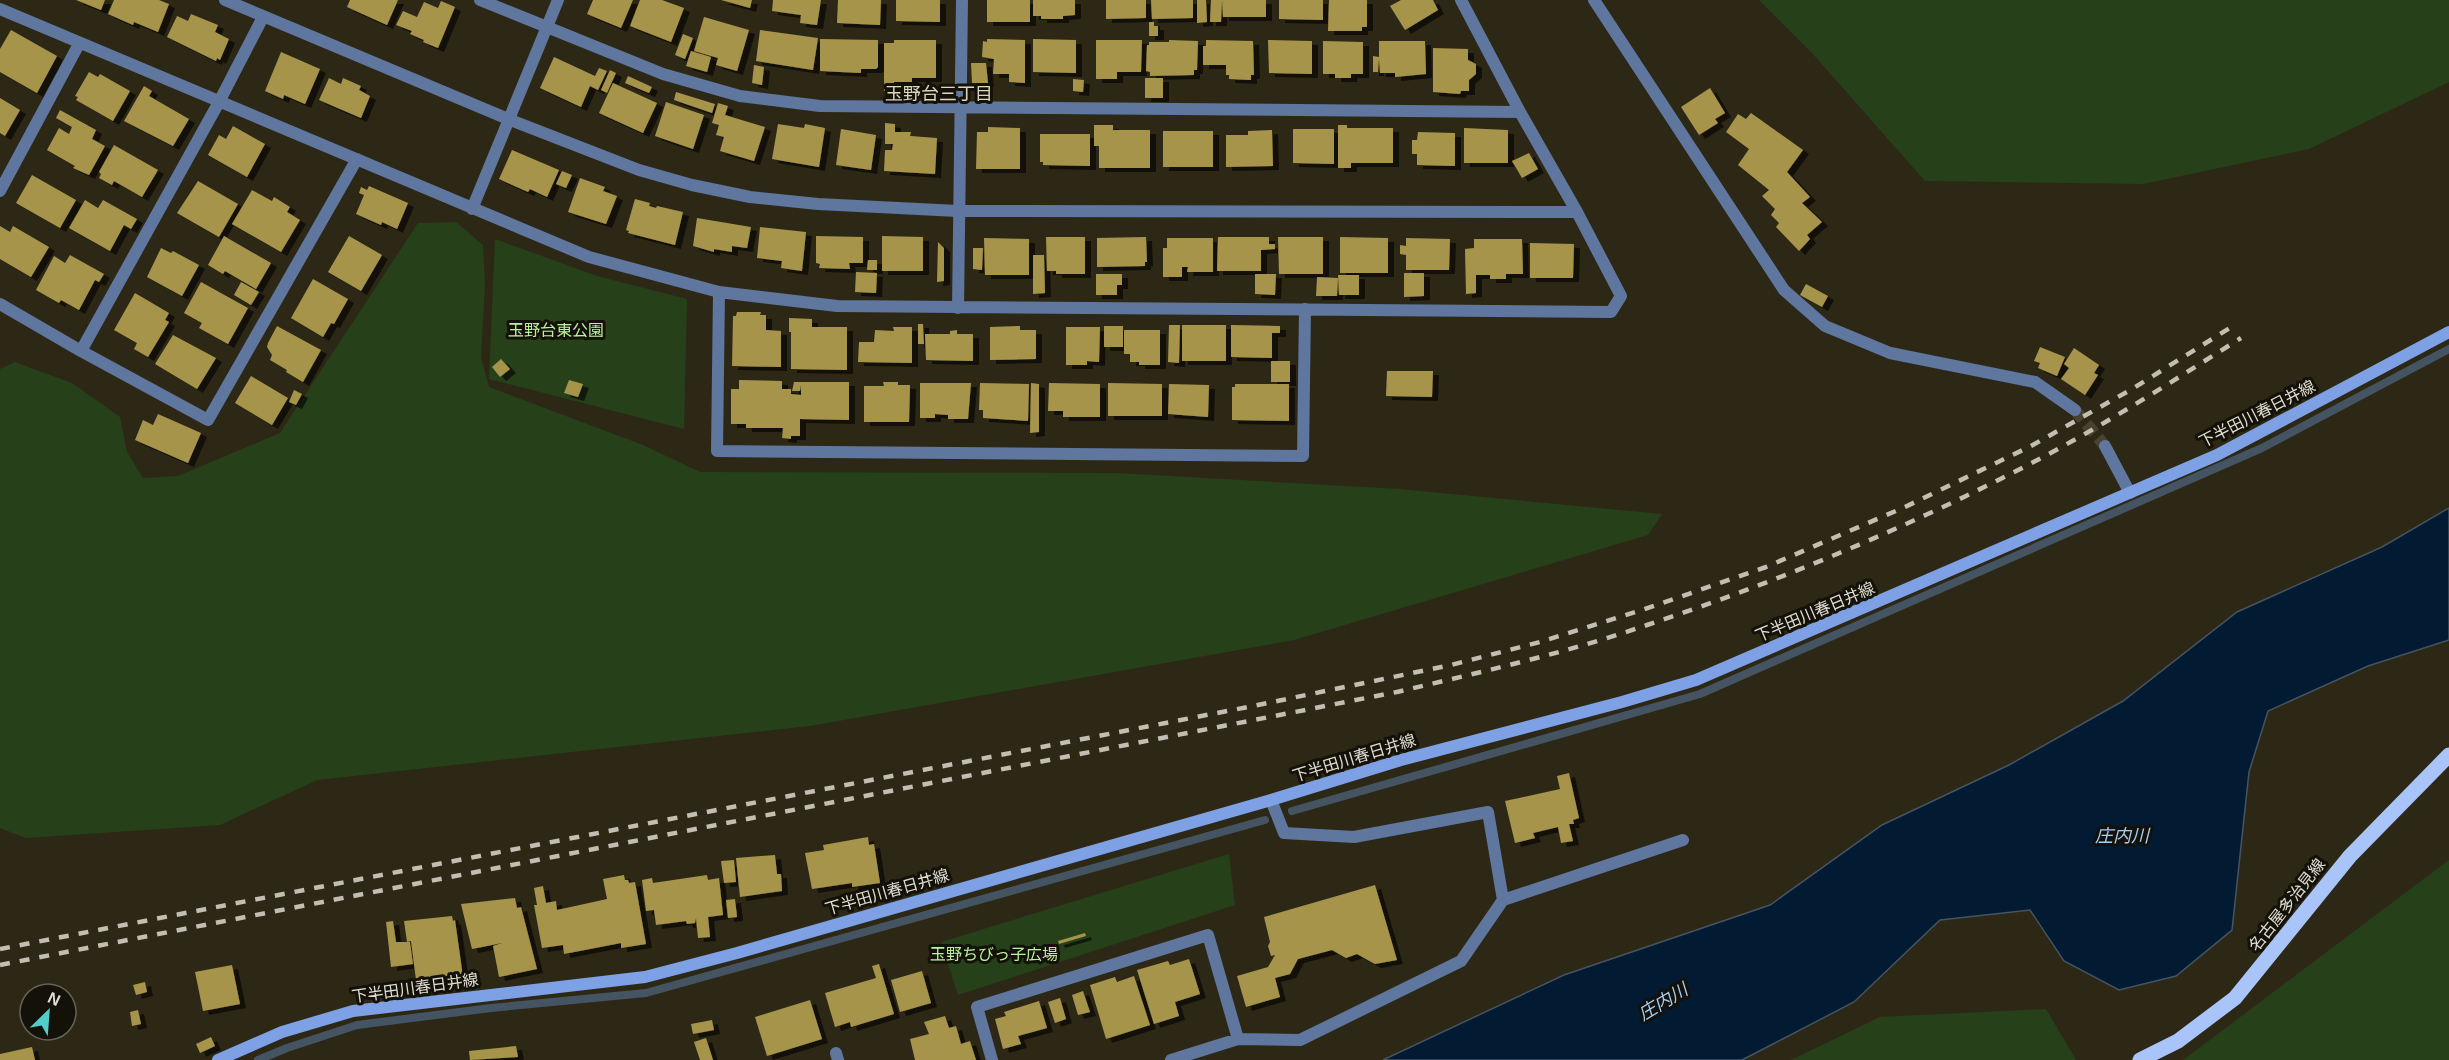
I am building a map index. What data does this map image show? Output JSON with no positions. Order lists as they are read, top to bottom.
{
  "streets": {
    "main road": ["下半田川春日井線", "名古屋多治見線"]
  },
  "districts": ["玉野台三丁目"],
  "water": ["庄内川"],
  "parks": ["玉野台東公園", "玉野ちびっ子広場"],
  "north": "top right"
}
